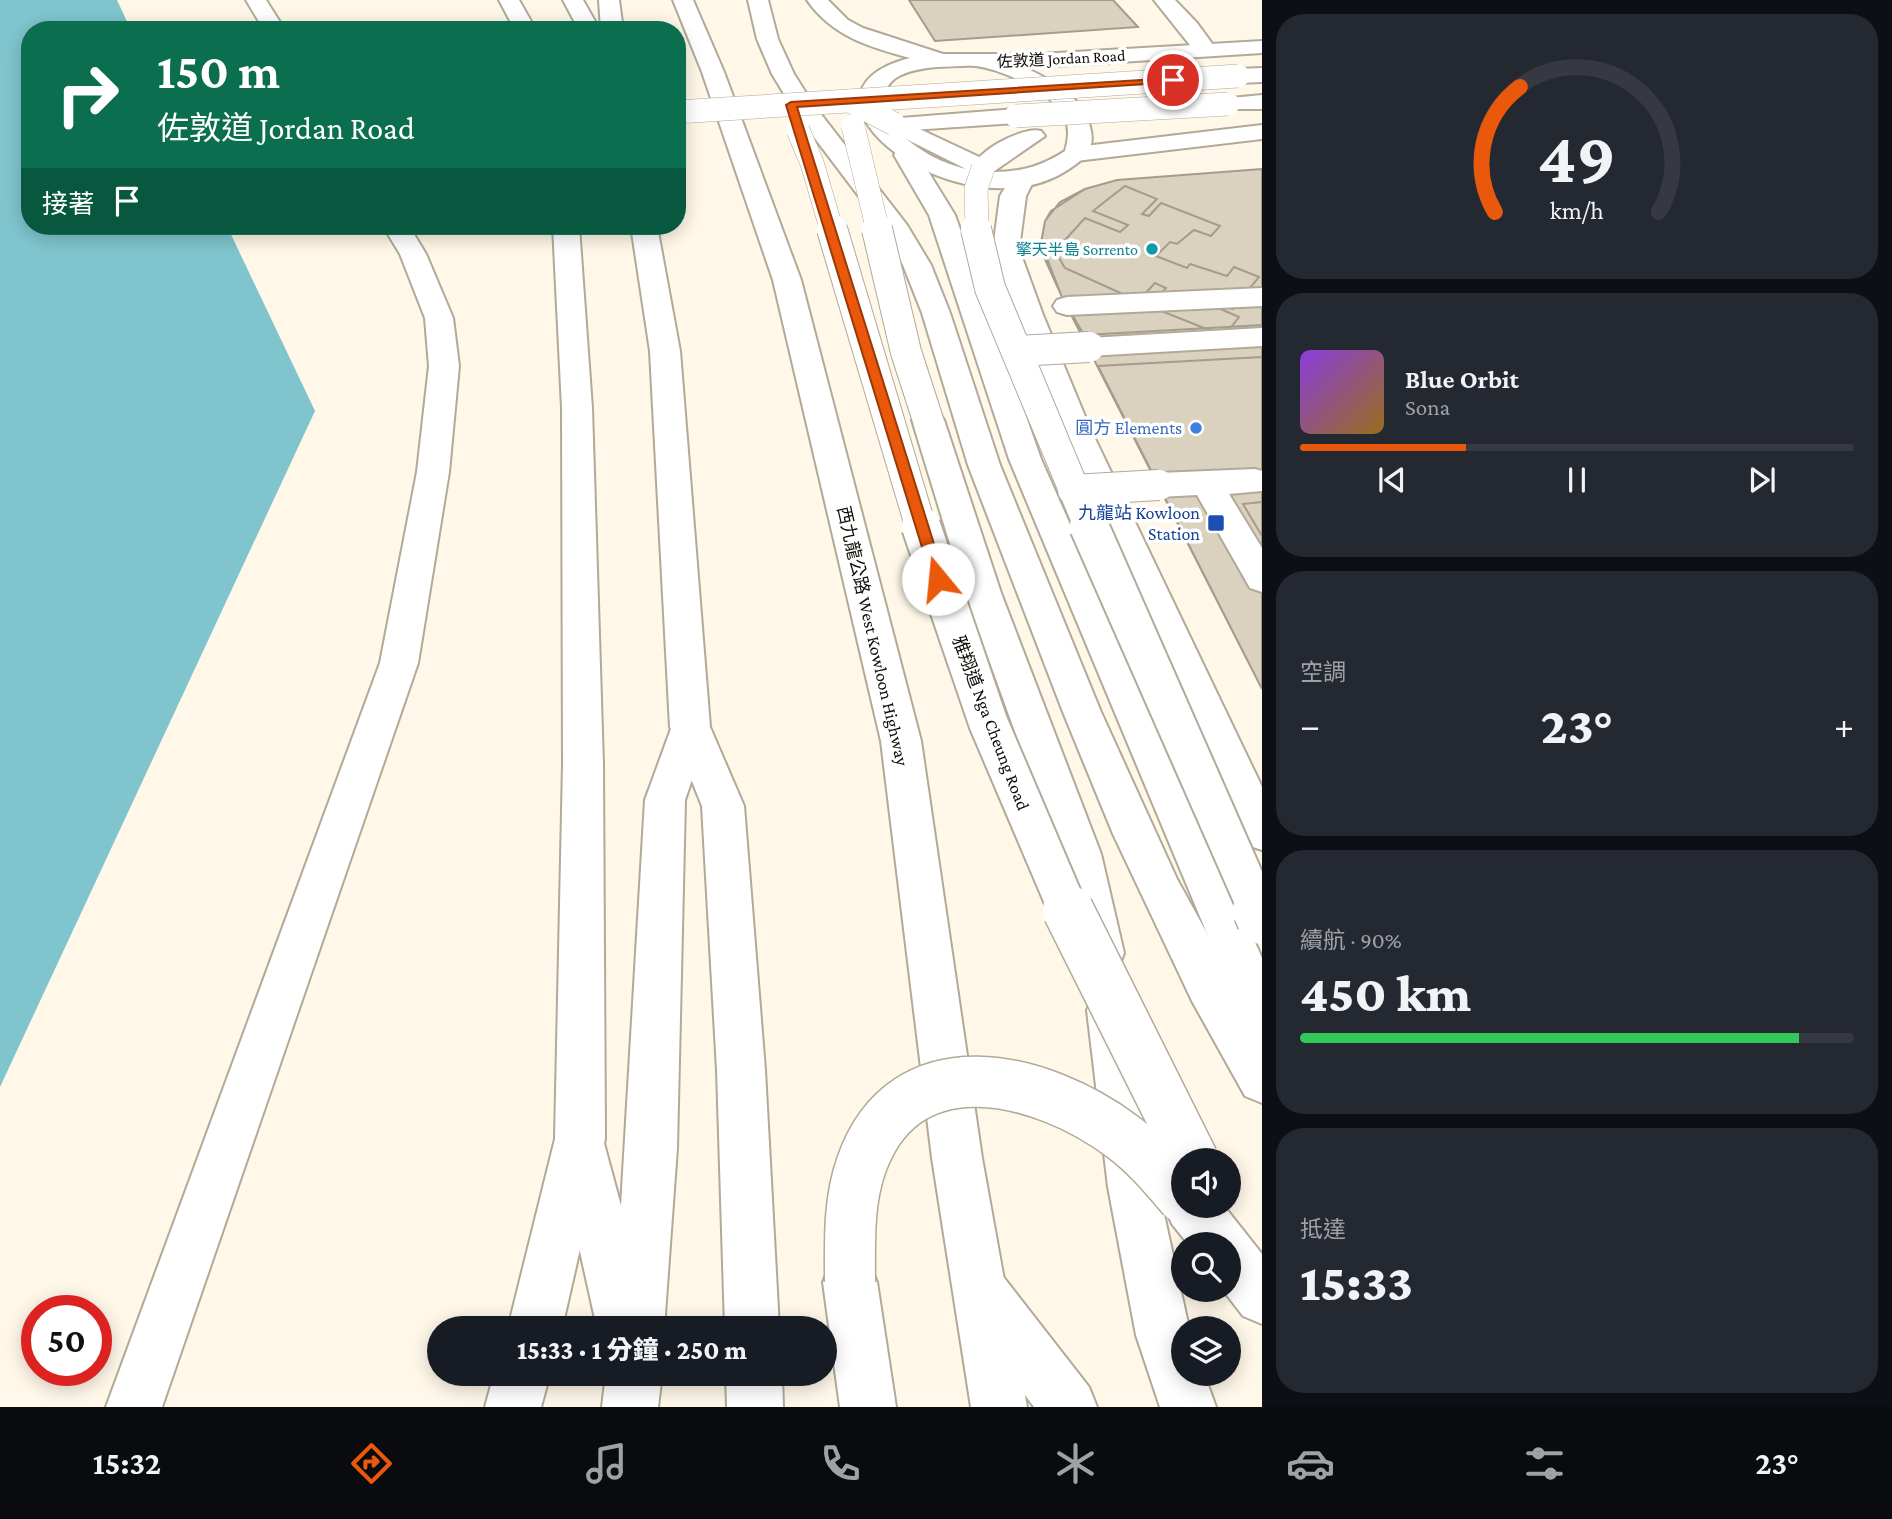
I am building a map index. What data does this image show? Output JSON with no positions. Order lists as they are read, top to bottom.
{
  "streets": {
    "main road": ["佐敦道 Jordan Road", "西九龍公路 West Kowloon Highway", "雅翔道 Nga Cheung Road"]
  },
  "crossings": [
    ["佐敦道 Jordan Road", "雅翔道 Nga Cheung Road"]
  ],
  "places": {
    "other": ["擎天半島 Sorrento", "圓方 Elements"],
    "transit": ["九龍站 Kowloon Station"]
  },
  "page": {
    "turn": ["150 m", "佐敦道 Jordan Road"],
    "then": "接著",
    "song": ["Blue Orbit", "Sona"],
    "tile": [
      "空調",
      ["續航 · 90%", "450 km"],
      ["抵達", "15:33"]
    ],
    "heat": ["−", "23°", "+"],
    "limit": "50",
    "trip": "15:33 · 1 分鐘 · 250 m",
    "tabs": ["15:32", "23°"],
    "gauge": ["49", "km/h"]
  }
}
